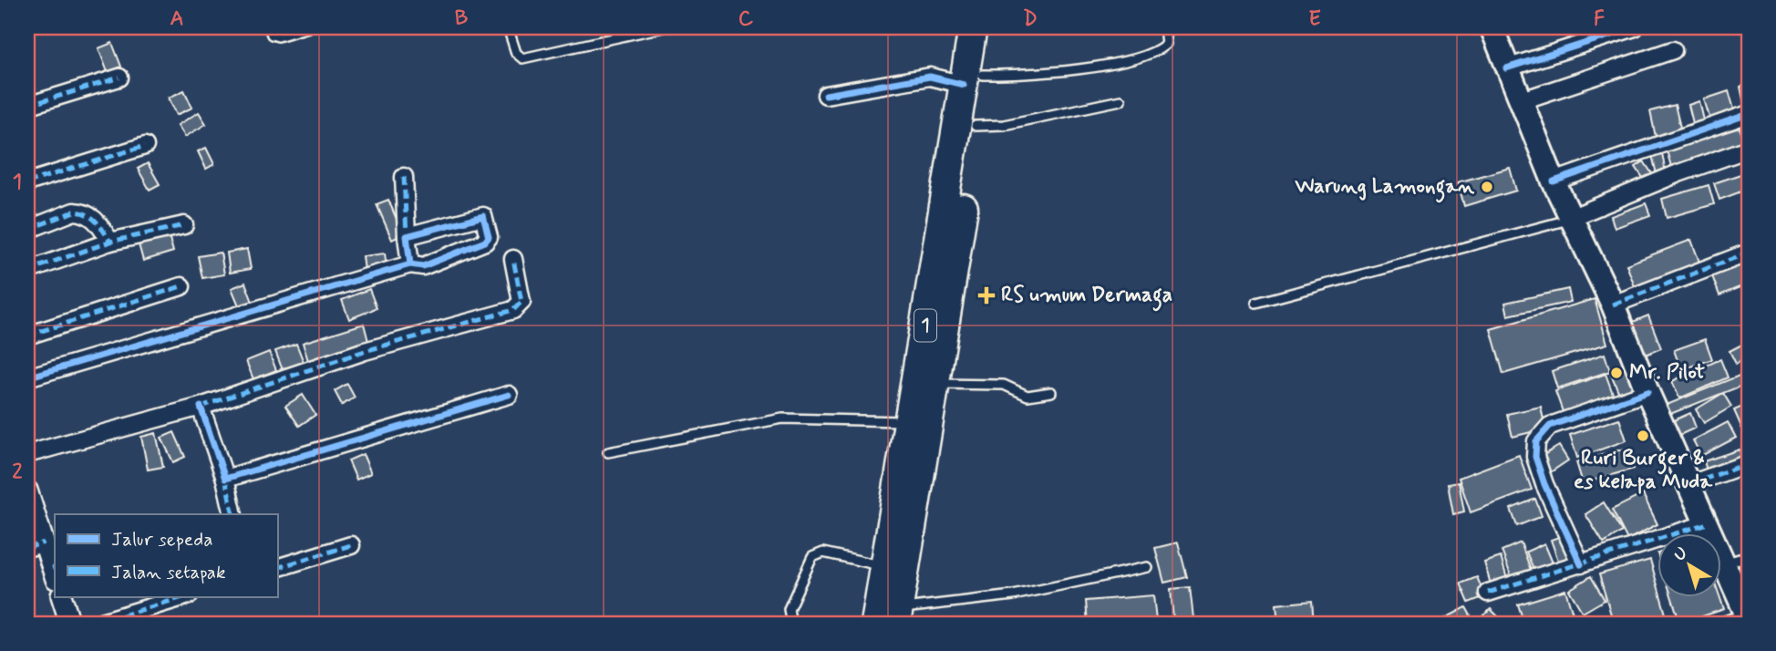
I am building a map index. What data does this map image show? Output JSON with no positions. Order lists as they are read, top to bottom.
{
  "streets": {
    "highway": ["1"]
  },
  "places": {
    "other": ["Warung Lamongan", "Mr. Pilot", "Ruri Burger & es kelapa Muda"],
    "health": ["RS umum Dermaga"]
  },
  "legend": ["Jalur sepeda", "Jalan setapak"],
  "north": "top left",
  "grid": {
    "columns": [
      "A",
      "B",
      "C",
      "D",
      "E",
      "F"
    ],
    "rows": ["1", "2"]
  }
}
